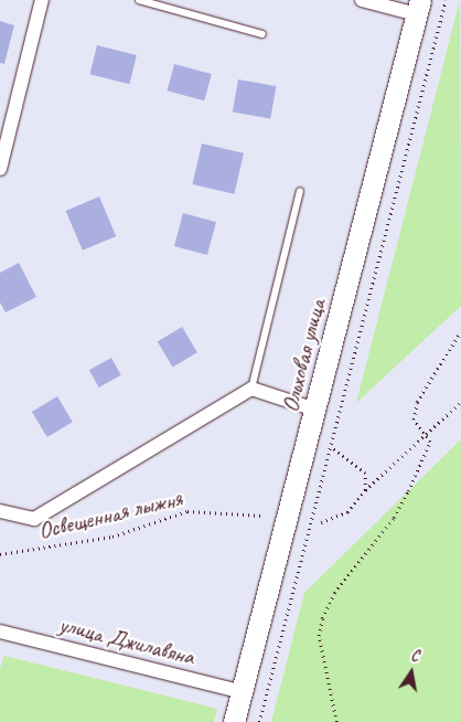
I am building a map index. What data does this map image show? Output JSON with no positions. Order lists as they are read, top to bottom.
{
  "streets": {
    "main road": ["Ольховая улица"],
    "street": ["улица Джилавяна"],
    "path": ["Освещенная лыжня"]
  },
  "crossings": [
    ["Ольховая улица", "улица Джилавяна"]
  ],
  "north": "top"
}
